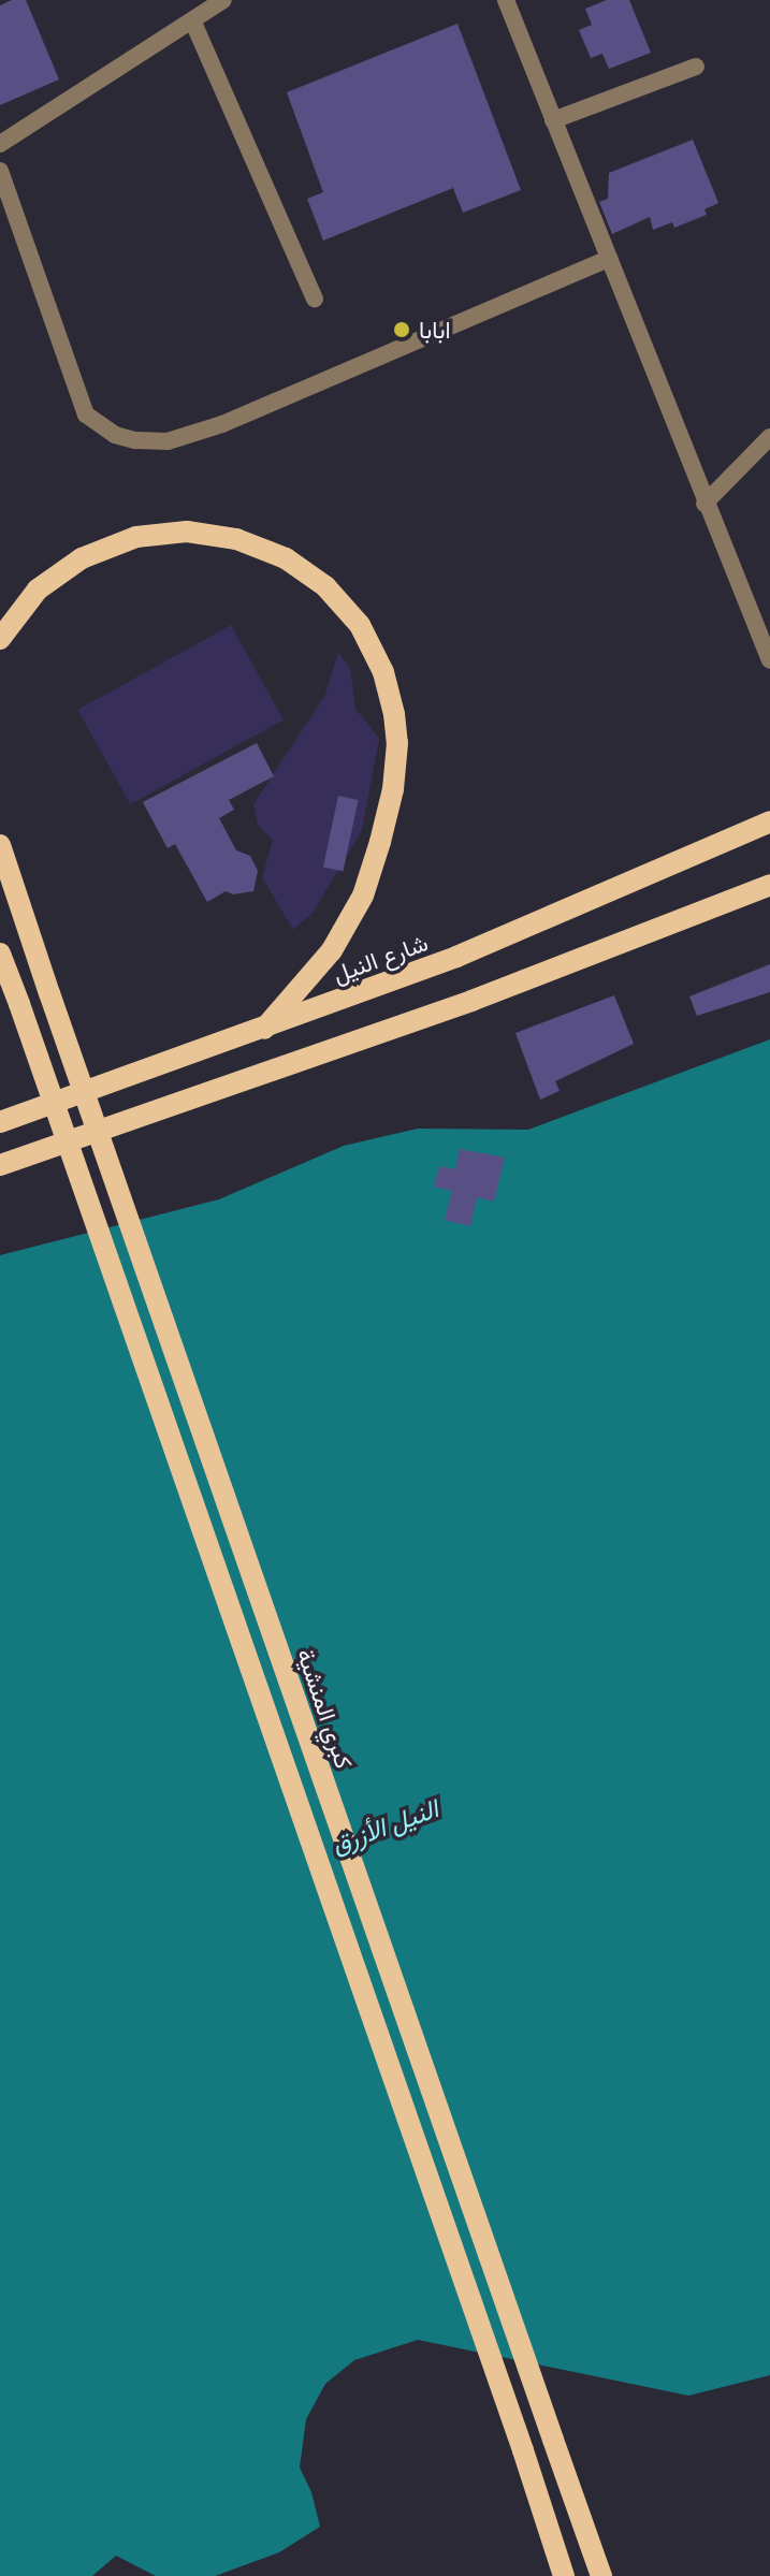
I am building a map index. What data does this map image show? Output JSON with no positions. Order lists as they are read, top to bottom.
{
  "streets": {
    "main road": ["شارع النيل", "كبري المنشية"]
  },
  "water": ["النيل الأزرق"],
  "places": ["ابابا"]
}
